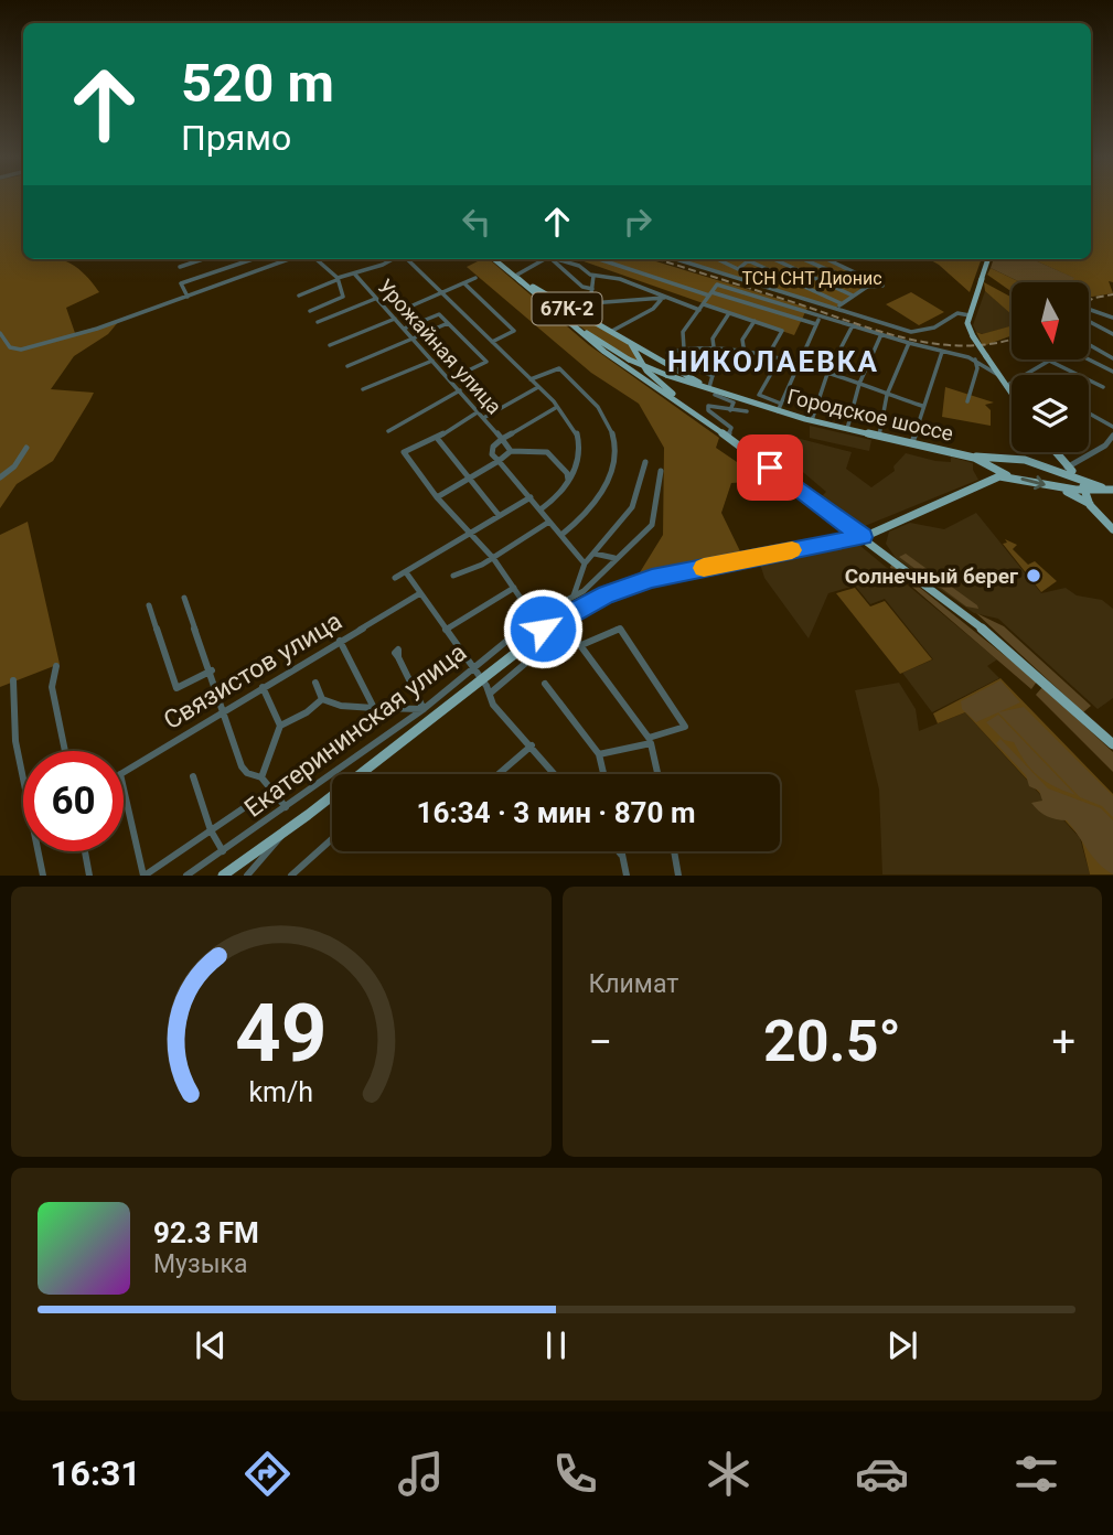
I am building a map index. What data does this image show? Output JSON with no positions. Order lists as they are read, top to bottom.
{
  "streets": {
    "main road": ["67К-2", "Городское шоссе"],
    "street": ["Урожайная улица", "Связистов улица", "Екатерининская улица"]
  },
  "crossings": [
    ["67К-2", "Городское шоссе"]
  ],
  "districts": ["НИКОЛАЕВКА"],
  "parks": ["ТСН СНТ Дионис"],
  "places": ["Солнечный берег"],
  "north": "bottom",
  "page": {
    "turn": ["520 m", "Прямо"],
    "limit": "60",
    "trip": "16:34 · 3 мин · 870 m",
    "tile": "Климат",
    "heat": ["−", "20.5°", "+"],
    "song": ["92.3 FM", "Музыка"],
    "tabs": "16:31",
    "gauge": ["49", "km/h"]
  }
}
